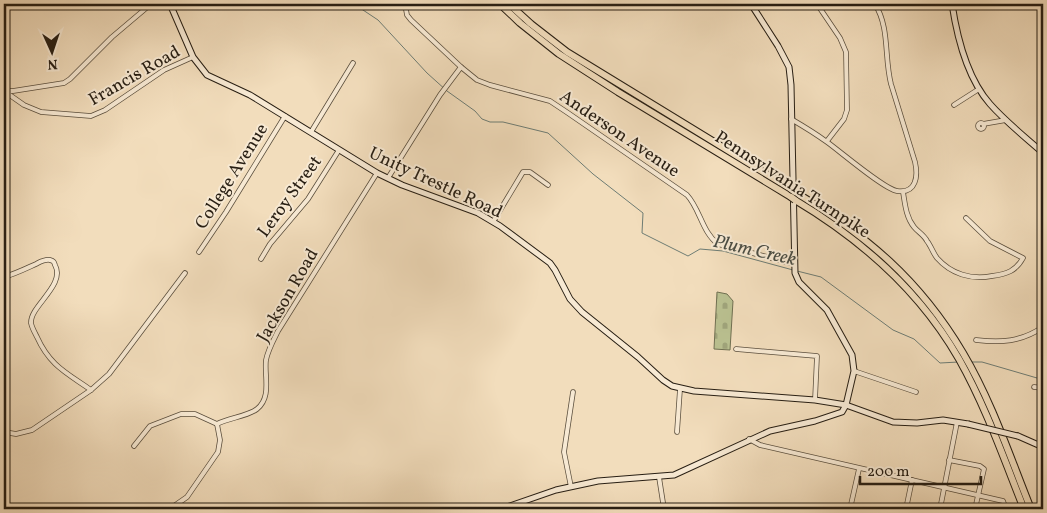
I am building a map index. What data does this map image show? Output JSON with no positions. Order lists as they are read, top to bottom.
{
  "streets": {
    "highway": ["Pennsylvania Turnpike"],
    "street": [
      "Francis Road",
      "Anderson Avenue",
      "College Avenue",
      "Unity Trestle Road",
      "Leroy Street",
      "Jackson Road"
    ]
  },
  "crossings": [
    ["Francis Road", "Unity Trestle Road"],
    ["College Avenue", "Unity Trestle Road"],
    ["Unity Trestle Road", "Leroy Street"],
    ["Unity Trestle Road", "Jackson Road"]
  ],
  "water": ["Plum Creek"],
  "scale_bar": "200 m",
  "north": "bottom"
}
